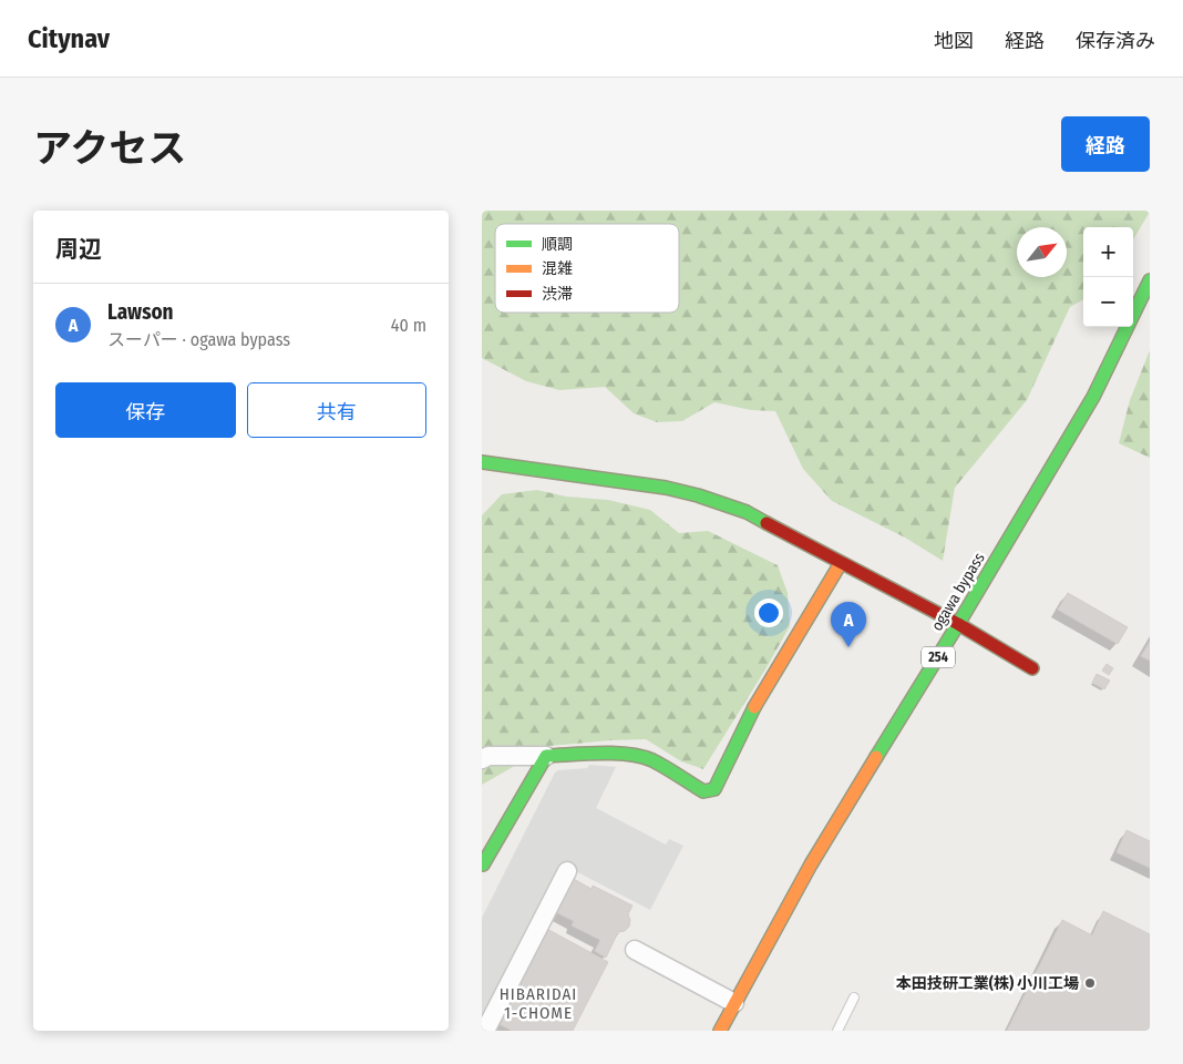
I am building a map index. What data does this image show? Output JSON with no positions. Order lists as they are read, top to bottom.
{
  "streets": {
    "main road": ["ogawa bypass", "254"]
  },
  "districts": ["HIBARIDAI 1-CHOME"],
  "places": ["本田技研工業(株) 小川工場"],
  "legend": ["順調", "混雑", "渋滞"],
  "north": "top right",
  "page": {
    "header": "Citynav",
    "nav": ["地図", "経路", "保存済み"],
    "title": "アクセス",
    "buttons": [
      "経路",
      ["保存", "共有"]
    ],
    "heading": "周辺",
    "map_buttons": ["+", "−"],
    "list": [
      {
        "mark": "A",
        "name": "Lawson",
        "note": "スーパー · ogawa bypass",
        "value": "40 m"
      }
    ],
    "pins": "A"
  }
}
